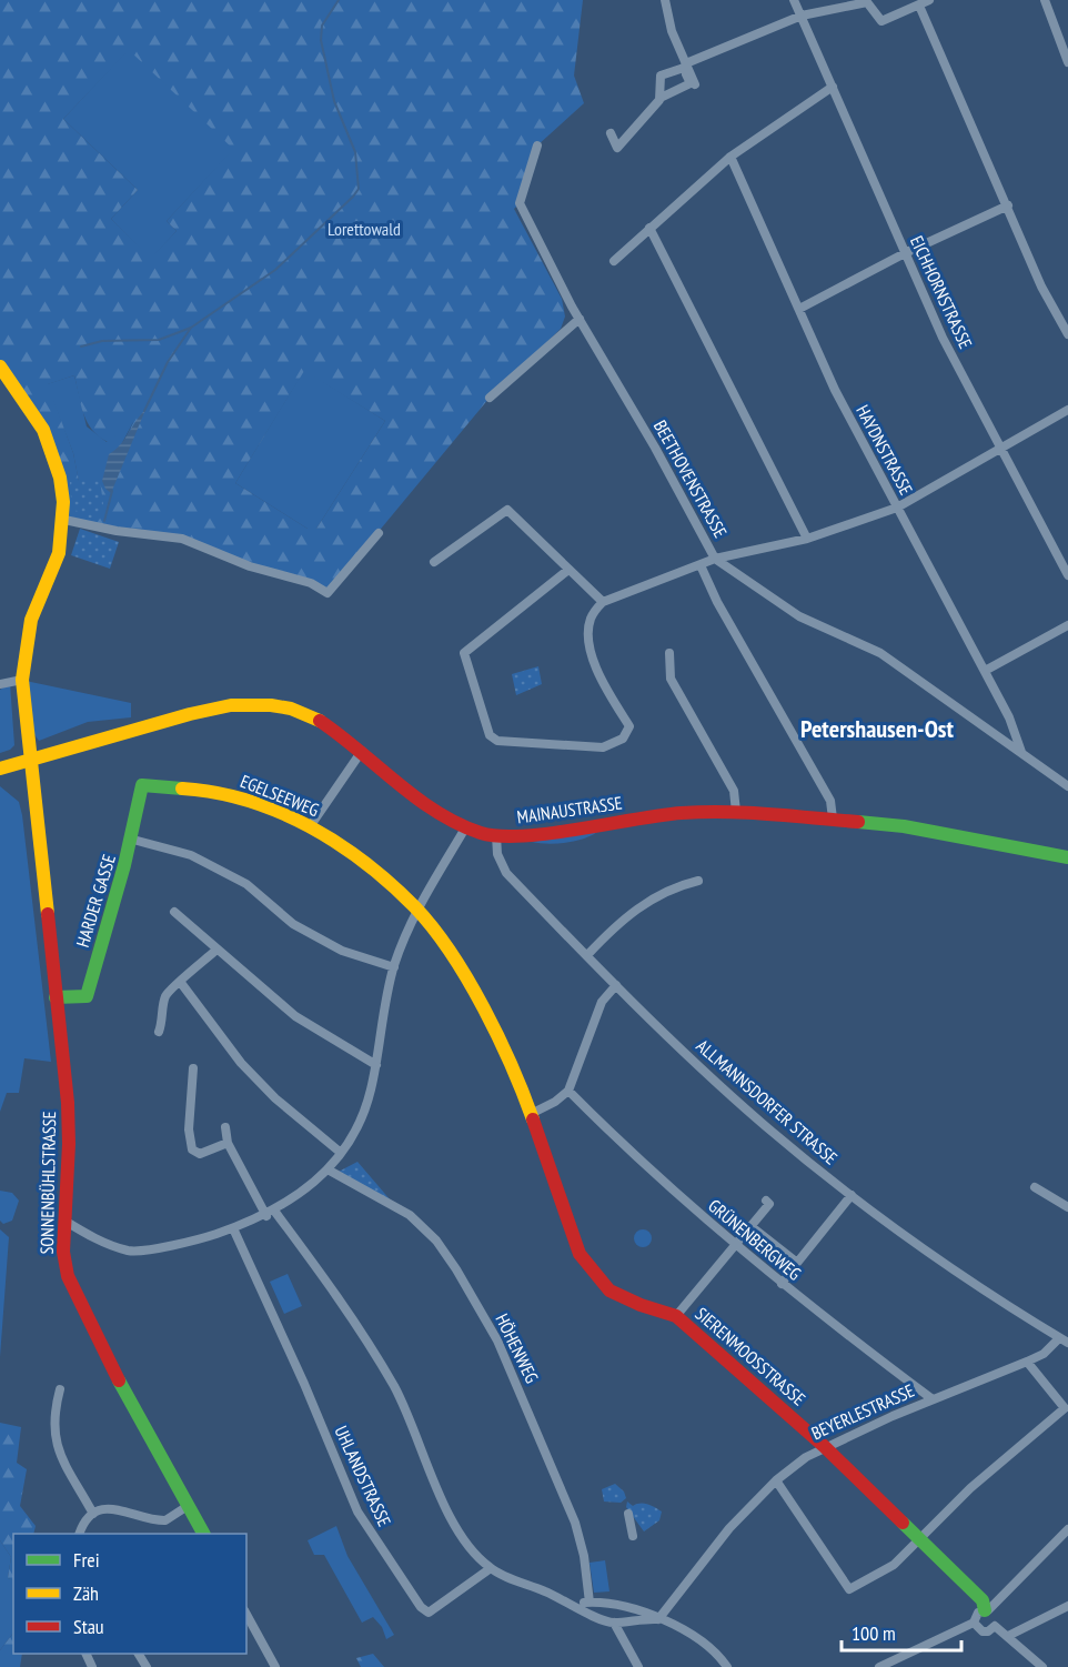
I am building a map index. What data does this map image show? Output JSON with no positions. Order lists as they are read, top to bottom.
{
  "streets": {
    "street": [
      "EICHHORNSTRASSE",
      "HAYDNSTRASSE",
      "BEETHOVENSTRASSE",
      "EGELSEEWEG",
      "MAINAUSTRASSE",
      "HARDER GASSE",
      "ALLMANNSDORFER STRASSE",
      "SONNENBÜHLSTRASSE",
      "GRÜNENBERGWEG",
      "HÖHENWEG",
      "SIERENMOOSSTRASSE",
      "BEYERLESTRASSE",
      "UHLANDSTRASSE"
    ]
  },
  "crossings": [
    ["HAYDNSTRASSE", "BEETHOVENSTRASSE"],
    ["EGELSEEWEG", "HARDER GASSE"],
    ["EGELSEEWEG", "SIERENMOOSSTRASSE"],
    ["MAINAUSTRASSE", "ALLMANNSDORFER STRASSE"],
    ["MAINAUSTRASSE", "SONNENBÜHLSTRASSE"],
    ["HARDER GASSE", "SONNENBÜHLSTRASSE"],
    ["ALLMANNSDORFER STRASSE", "BEYERLESTRASSE"],
    ["GRÜNENBERGWEG", "BEYERLESTRASSE"],
    ["SIERENMOOSSTRASSE", "BEYERLESTRASSE"]
  ],
  "districts": ["Petershausen-Ost"],
  "parks": ["Lorettowald"],
  "legend": ["Frei", "Zäh", "Stau"],
  "scale_bar": "100 m"
}
